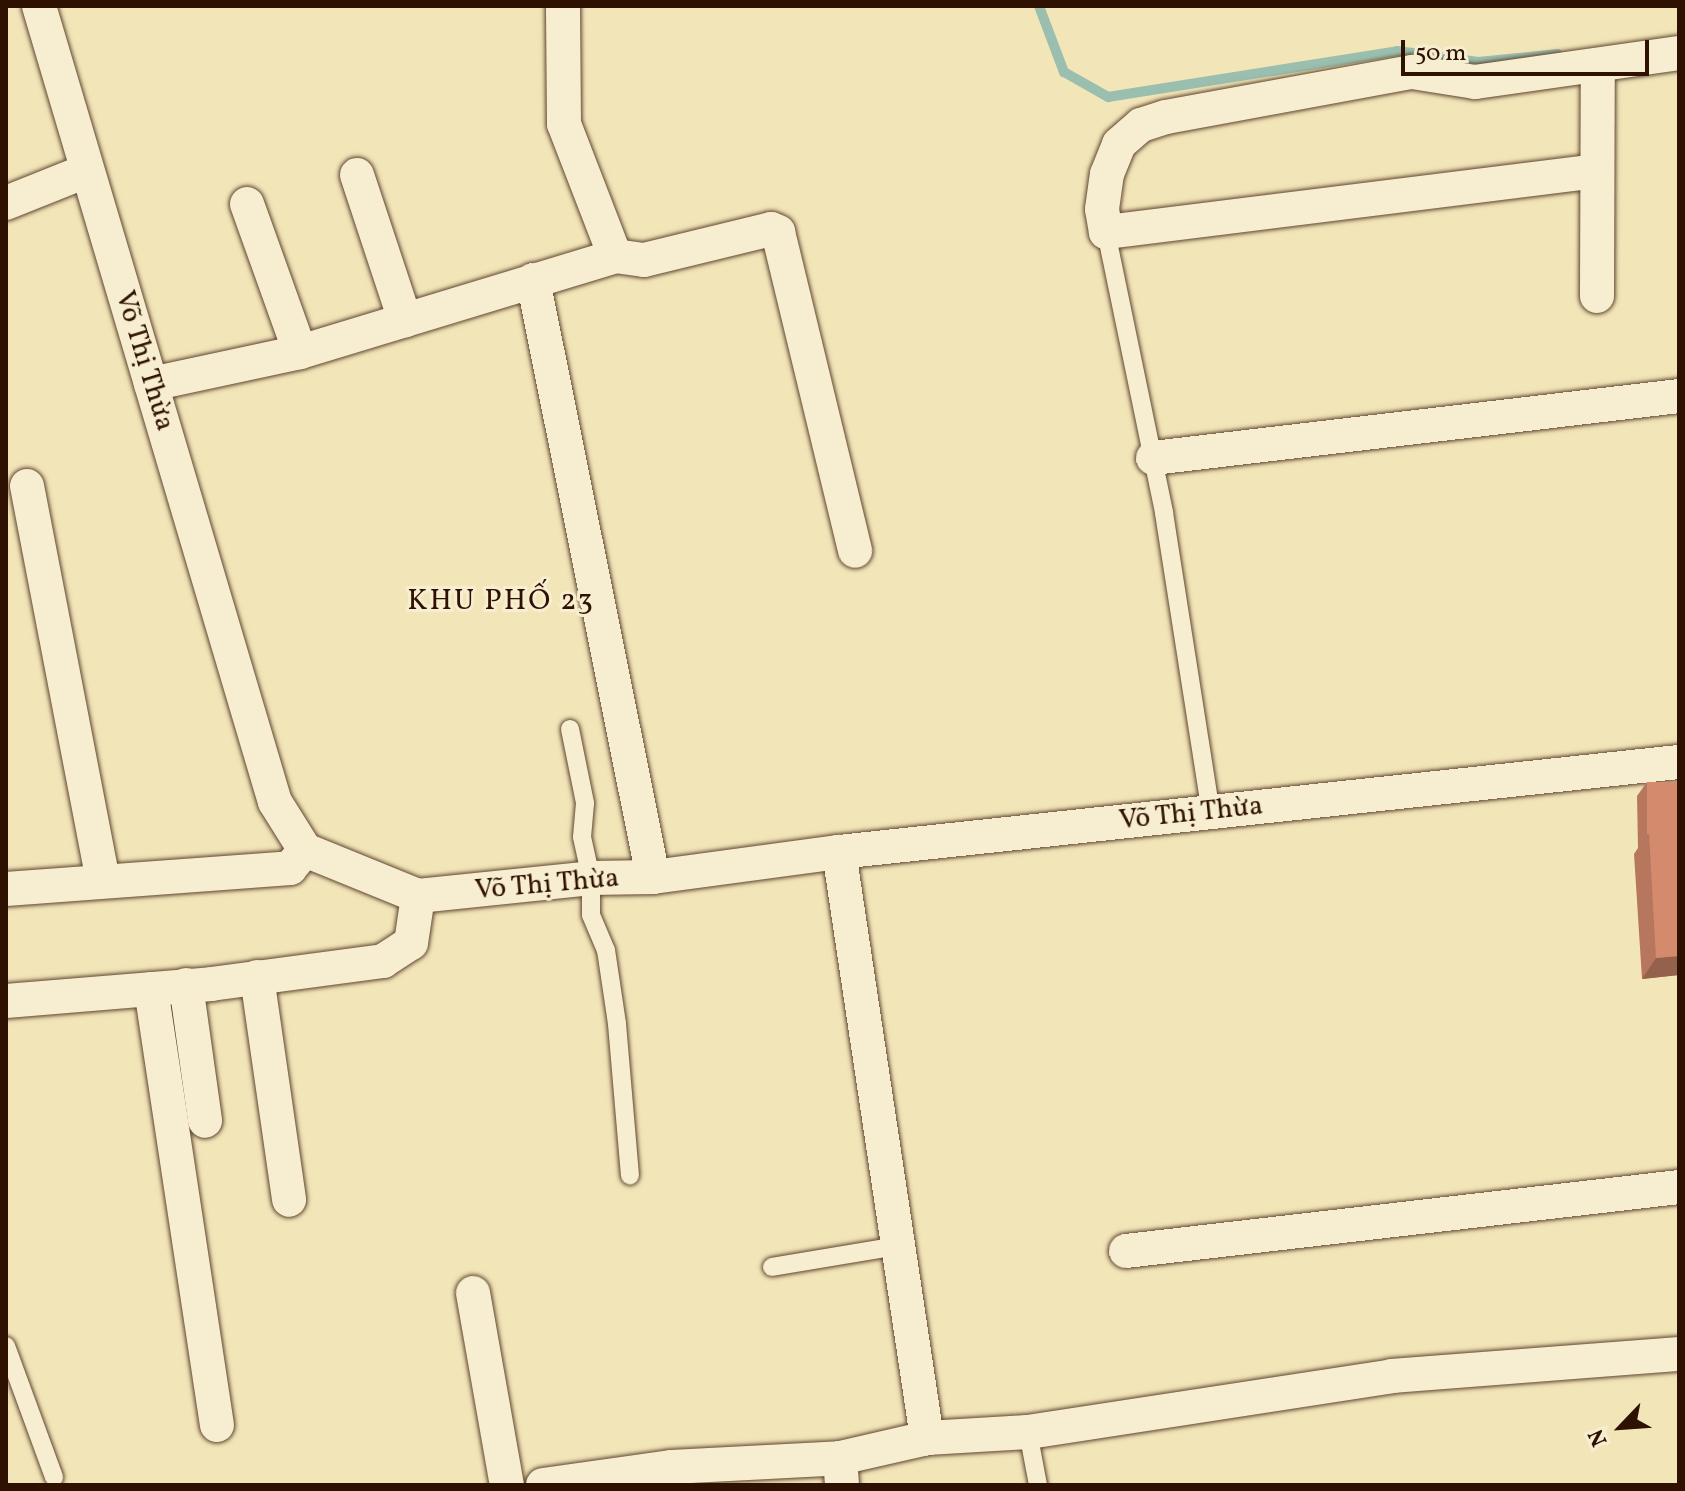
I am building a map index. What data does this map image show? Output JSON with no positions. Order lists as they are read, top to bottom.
{
  "streets": {
    "street": ["Võ Thị Thừa"]
  },
  "districts": ["KHU PHỐ 23"],
  "scale_bar": "50 m",
  "north": "bottom left"
}
